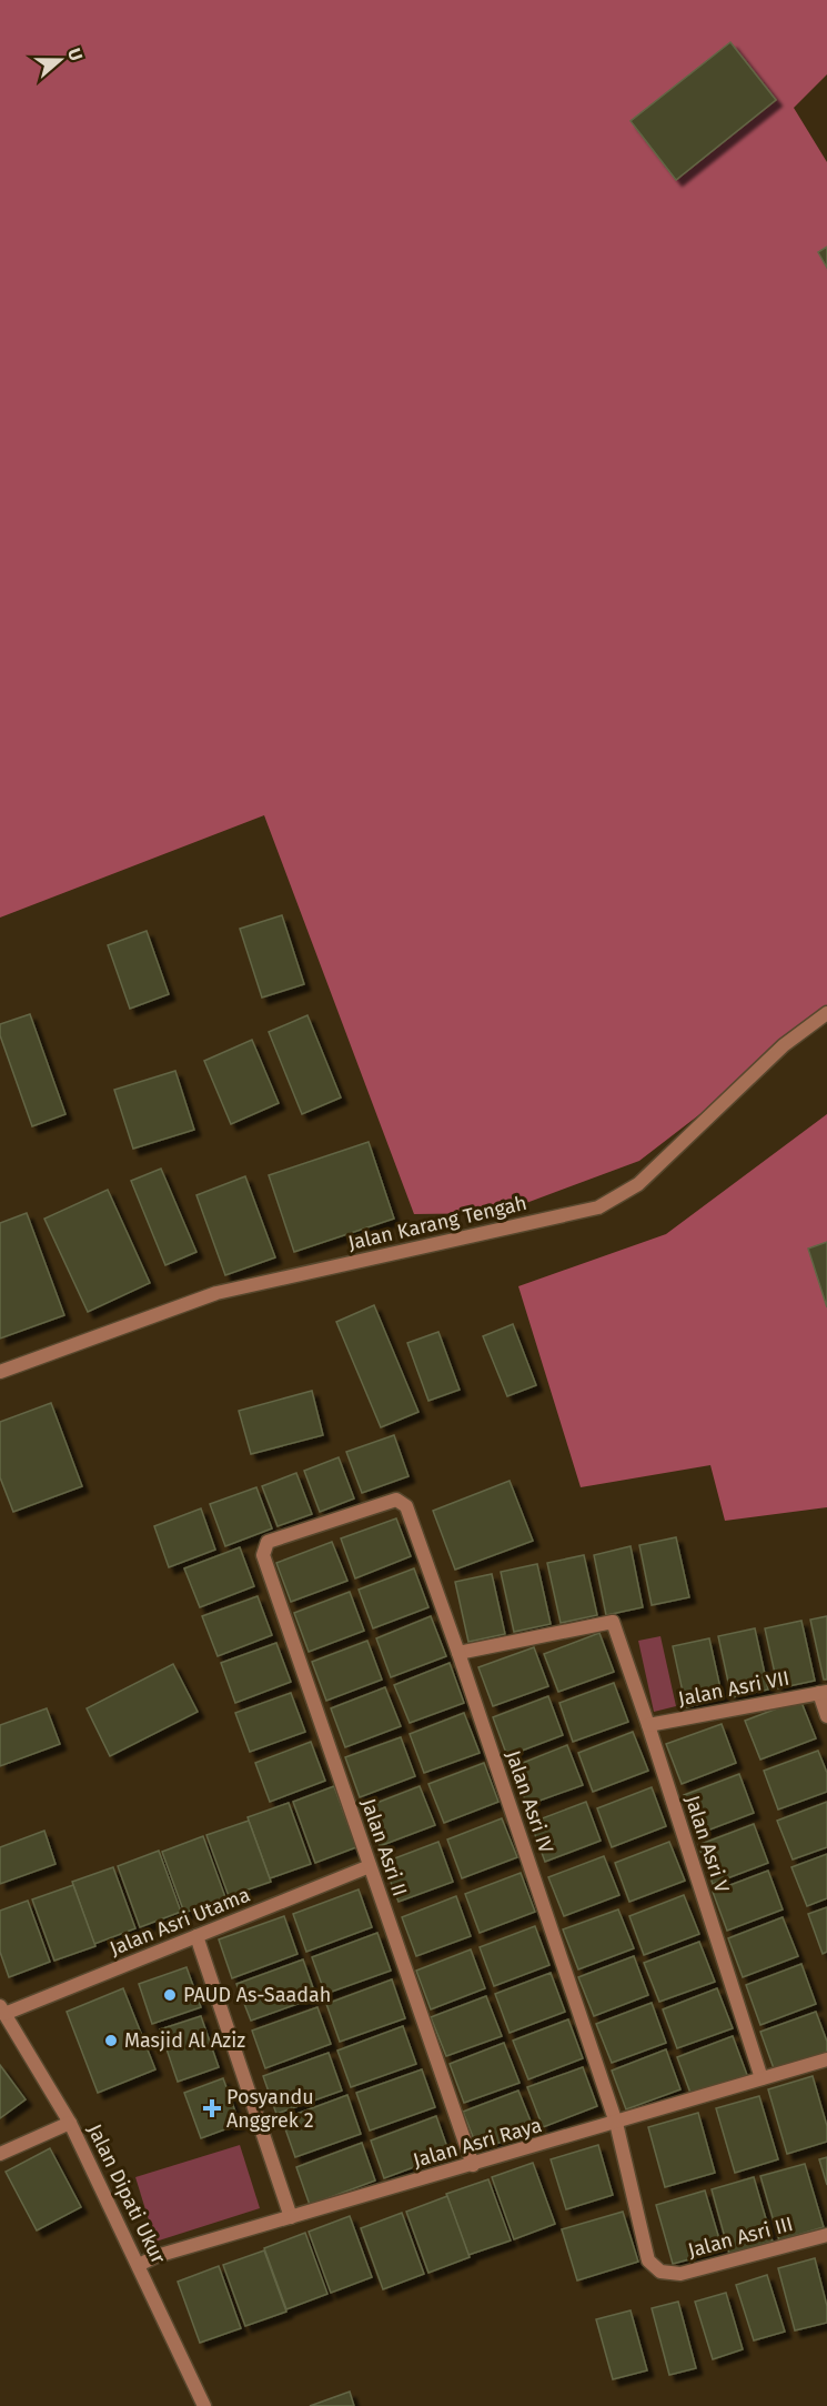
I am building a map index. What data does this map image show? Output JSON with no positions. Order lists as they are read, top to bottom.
{
  "streets": {
    "street": [
      "Jalan Karang Tengah",
      "Jalan Asri VII",
      "Jalan Asri IV",
      "Jalan Asri V",
      "Jalan Asri II",
      "Jalan Asri Utama",
      "Jalan Asri Raya",
      "Jalan Dipati Ukur",
      "Jalan Asri III"
    ]
  },
  "crossings": [
    ["Jalan Asri VII", "Jalan Asri V"],
    ["Jalan Asri IV", "Jalan Asri V"],
    ["Jalan Asri IV", "Jalan Asri II"],
    ["Jalan Asri IV", "Jalan Asri Raya"],
    ["Jalan Asri IV", "Jalan Asri III"],
    ["Jalan Asri V", "Jalan Asri Raya"],
    ["Jalan Asri II", "Jalan Asri Utama"],
    ["Jalan Asri II", "Jalan Asri Raya"],
    ["Jalan Asri Utama", "Jalan Dipati Ukur"],
    ["Jalan Asri Raya", "Jalan Dipati Ukur"],
    ["Jalan Asri Raya", "Jalan Asri III"]
  ],
  "places": {
    "other": ["PAUD As-Saadah", "Masjid Al Aziz"],
    "health": ["Posyandu Anggrek 2"]
  },
  "north": "right"
}
